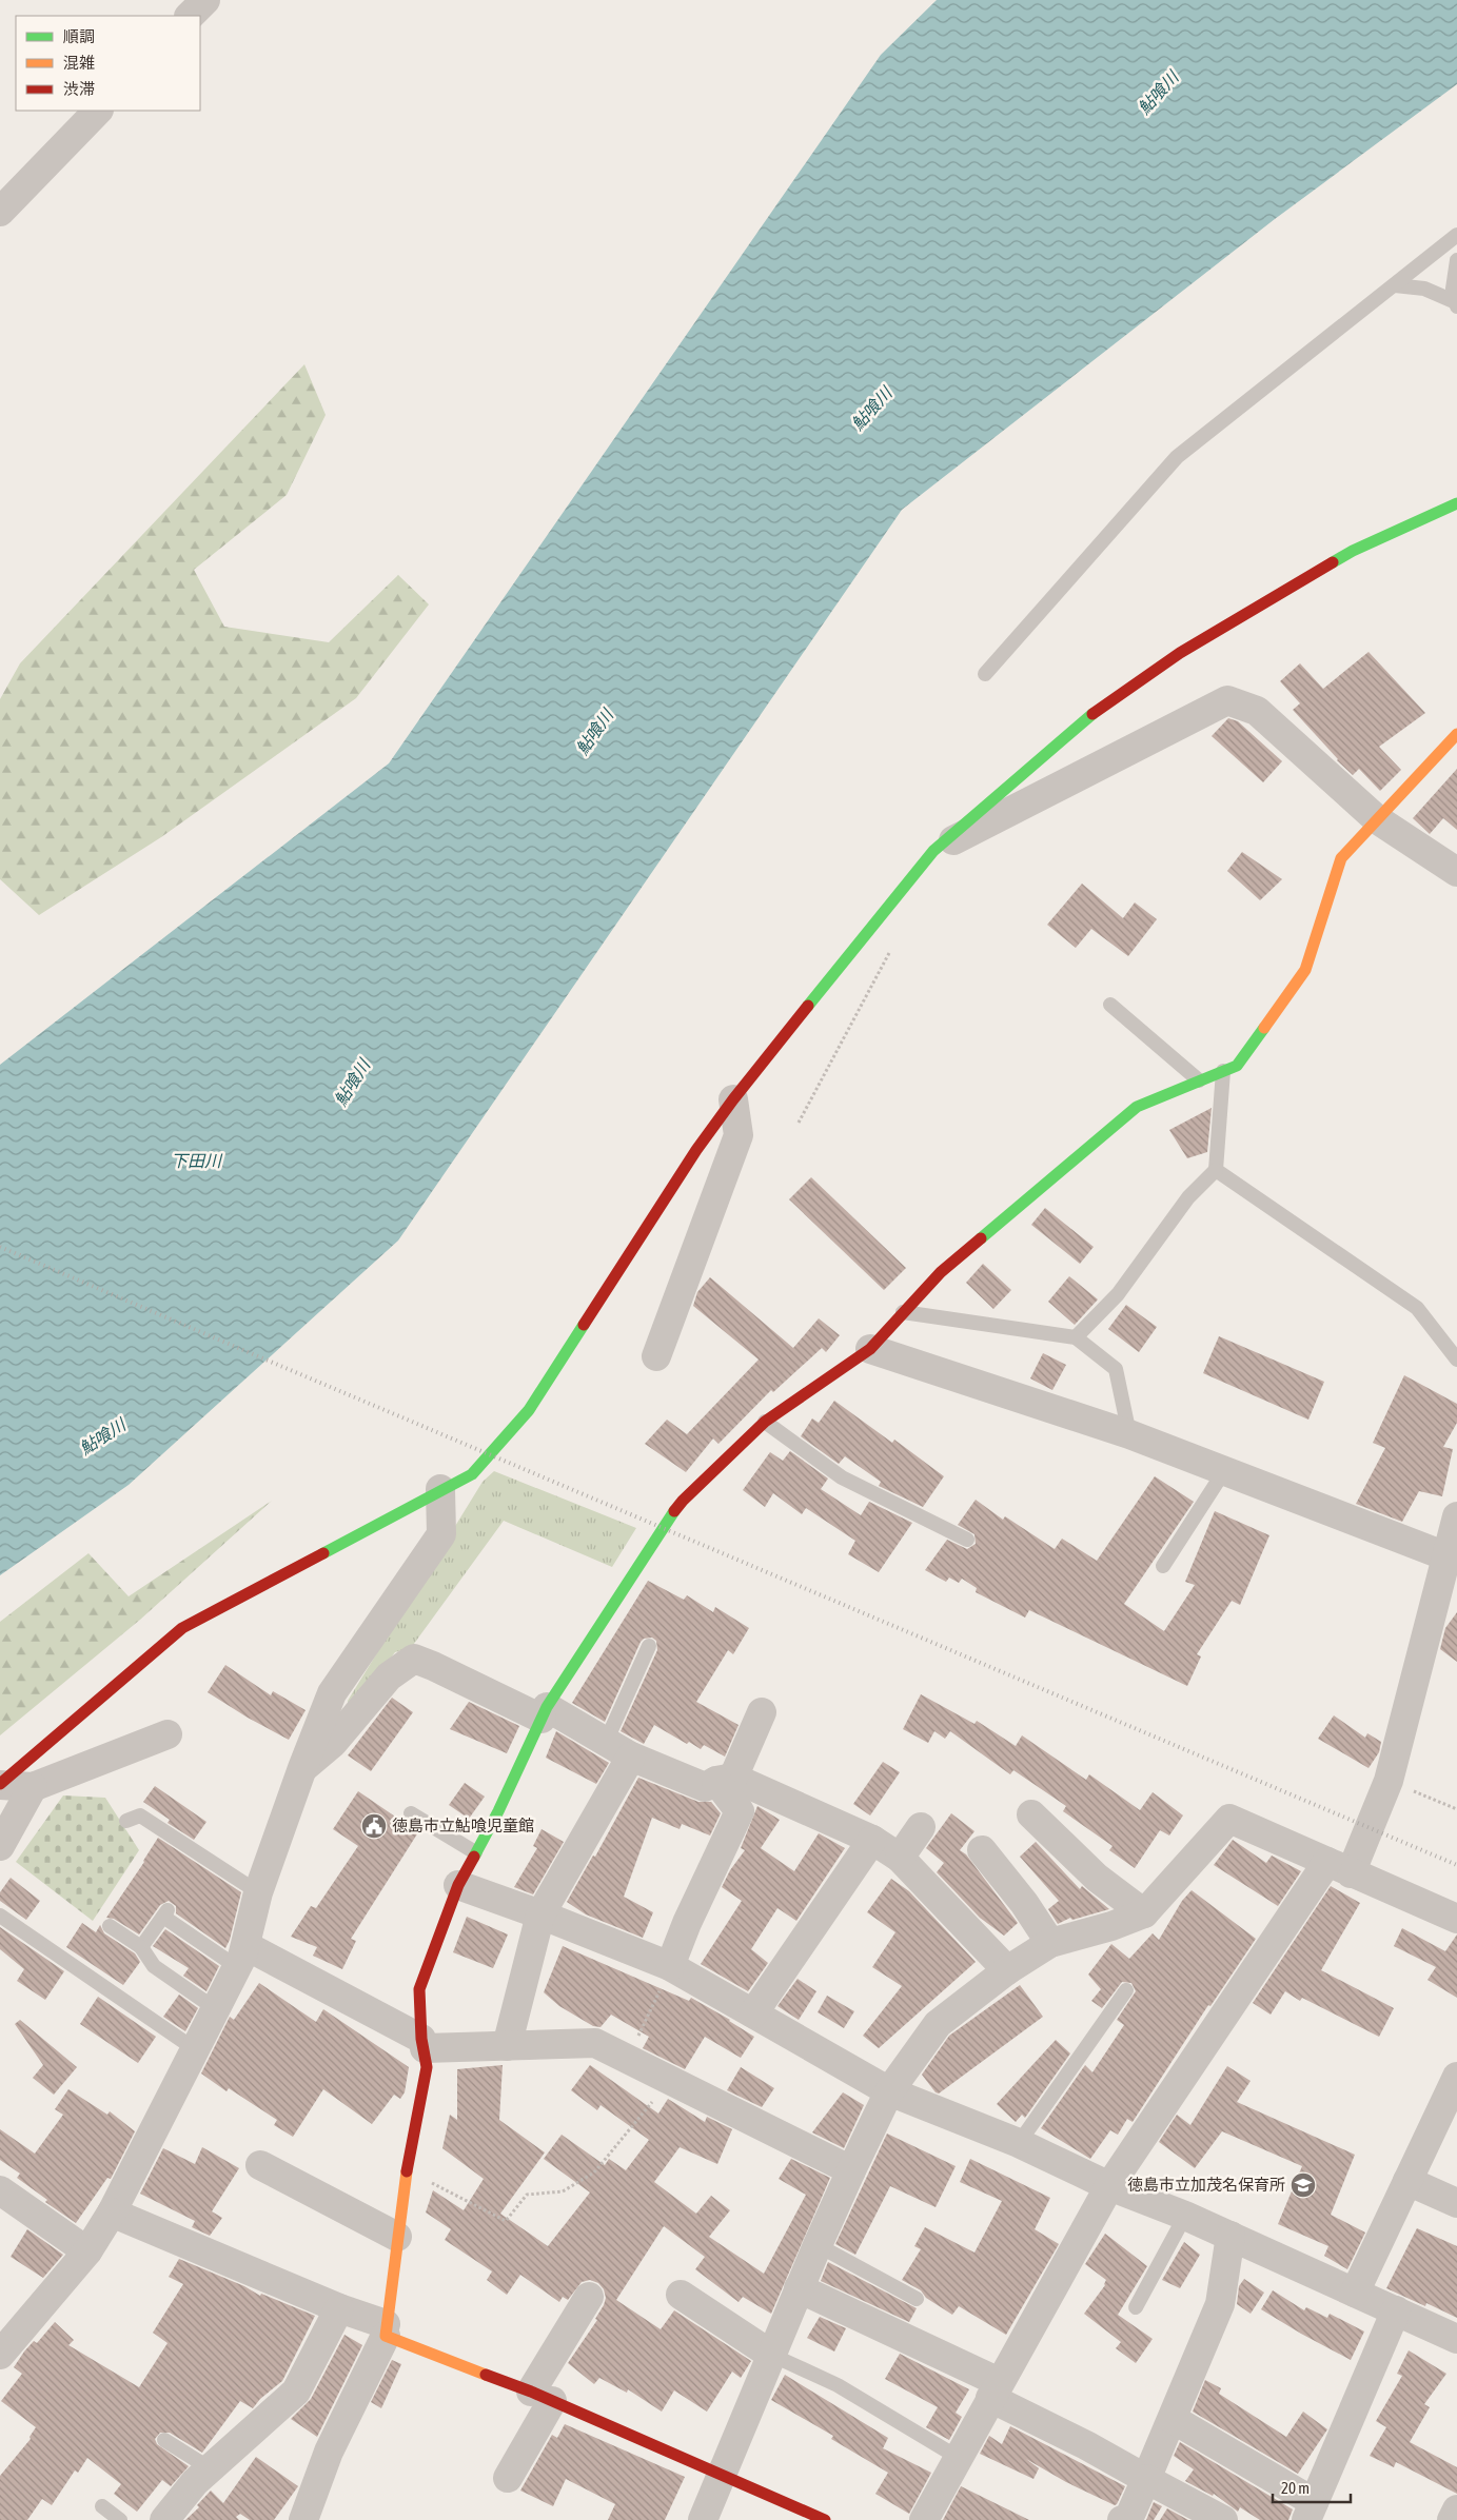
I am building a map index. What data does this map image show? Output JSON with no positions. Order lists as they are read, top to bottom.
{
  "water": ["鮎喰川", "下田川"],
  "places": {
    "public building": ["徳島市立鮎喰児童館"],
    "school or university": ["徳島市立加茂名保育所"]
  },
  "legend": ["順調", "混雑", "渋滞"],
  "scale_bar": "20 m"
}
